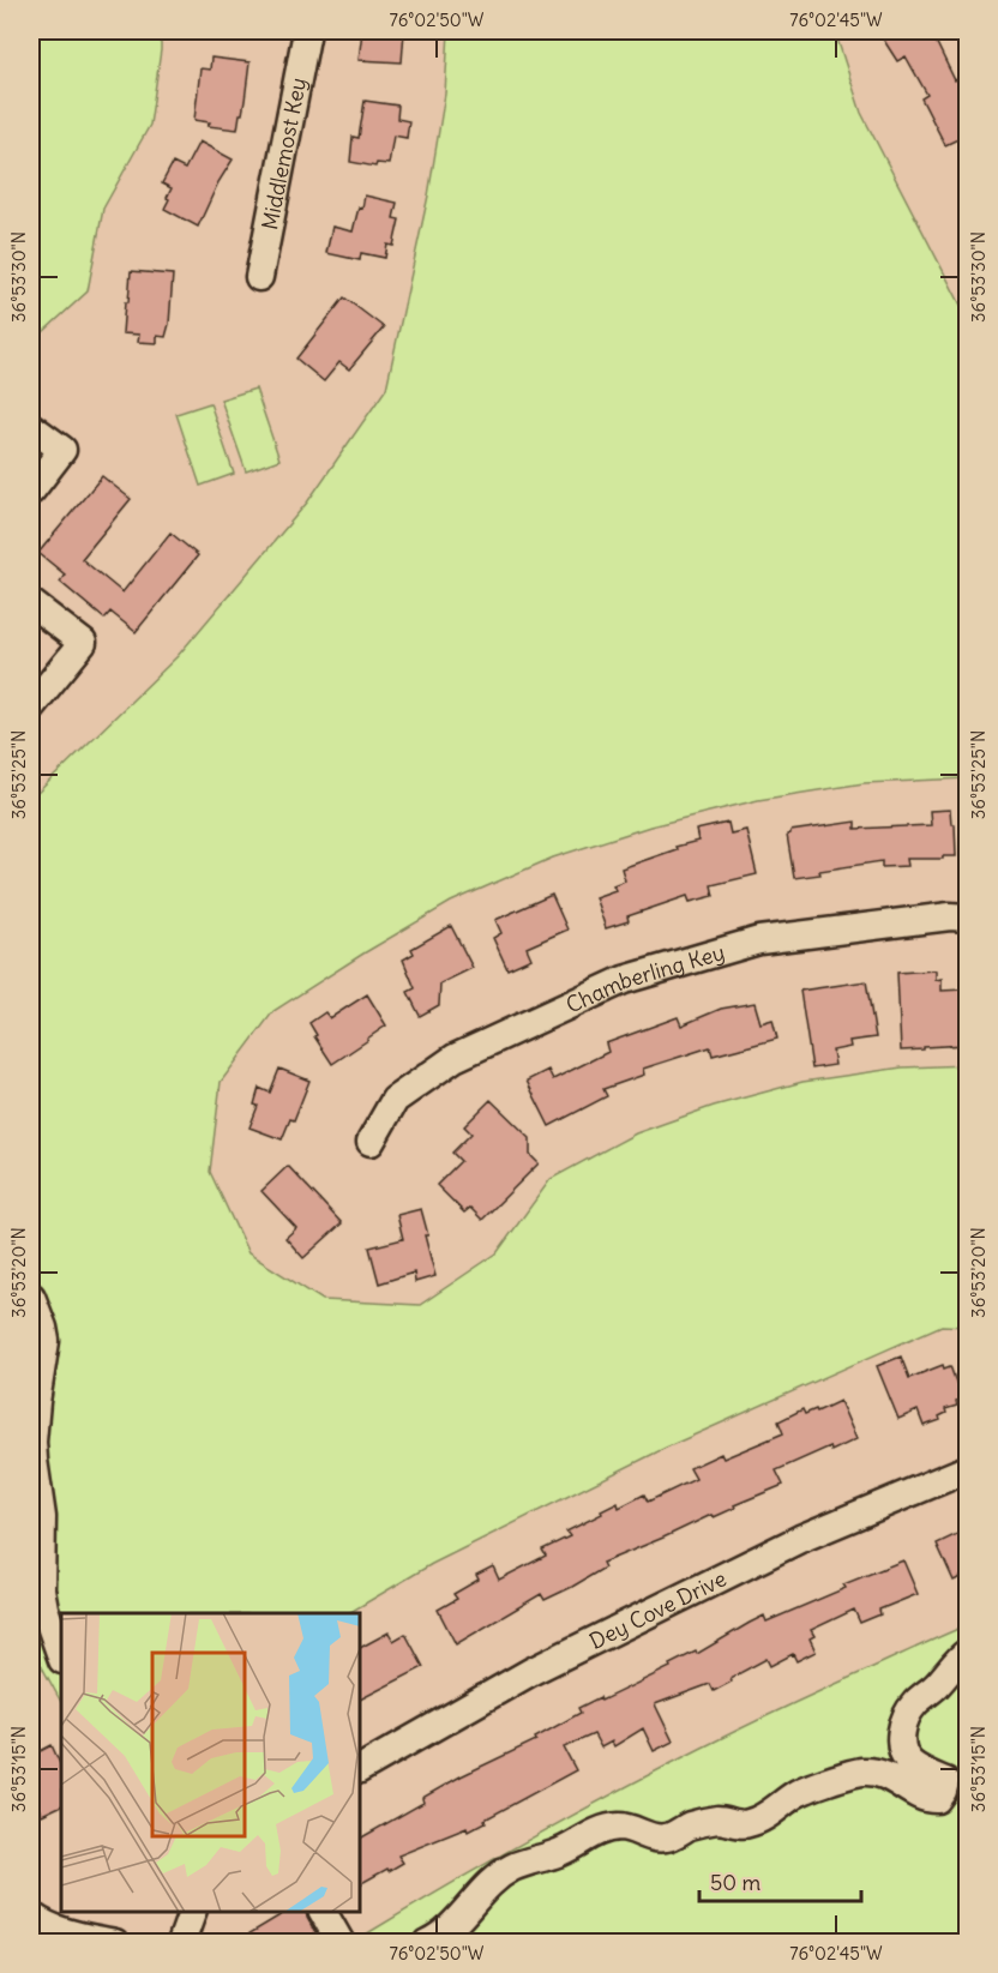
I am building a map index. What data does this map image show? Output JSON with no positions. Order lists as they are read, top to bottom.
{
  "streets": {
    "street": ["Middlemost Key", "Chamberling Key", "Dey Cove Drive"]
  },
  "scale_bar": "50 m",
  "coordinates": [
    "76°02'50\"W",
    "76°02'45\"W",
    "36°53'30\"N",
    "36°53'25\"N",
    "36°53'20\"N",
    "36°53'15\"N"
  ]
}
